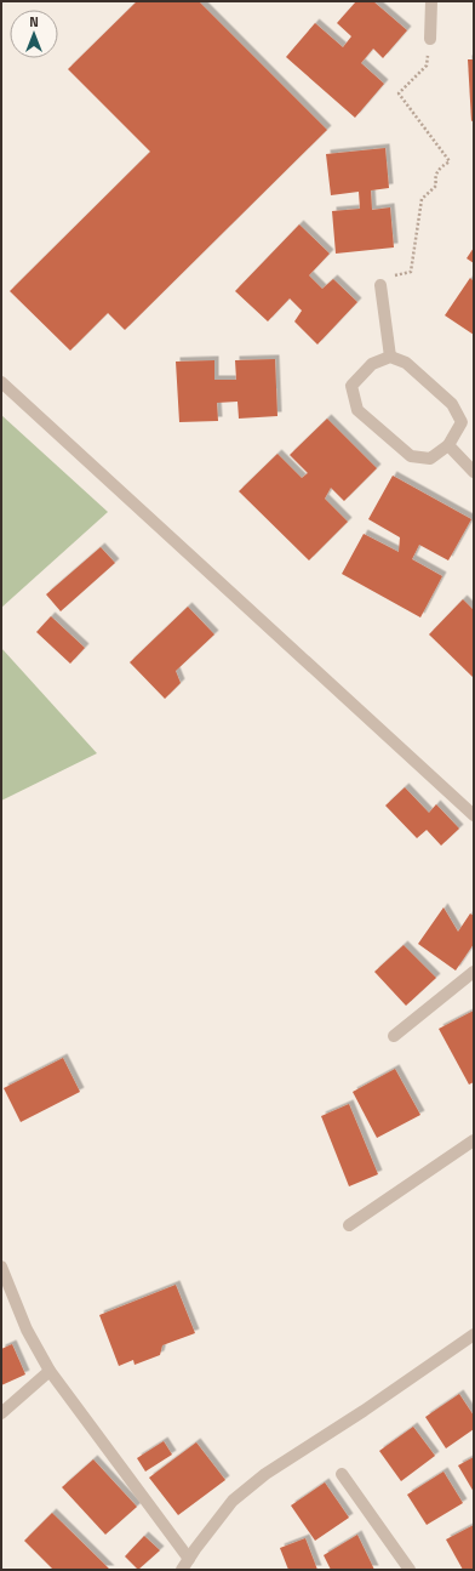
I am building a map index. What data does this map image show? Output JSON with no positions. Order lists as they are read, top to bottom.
{
  "north": "top"
}
